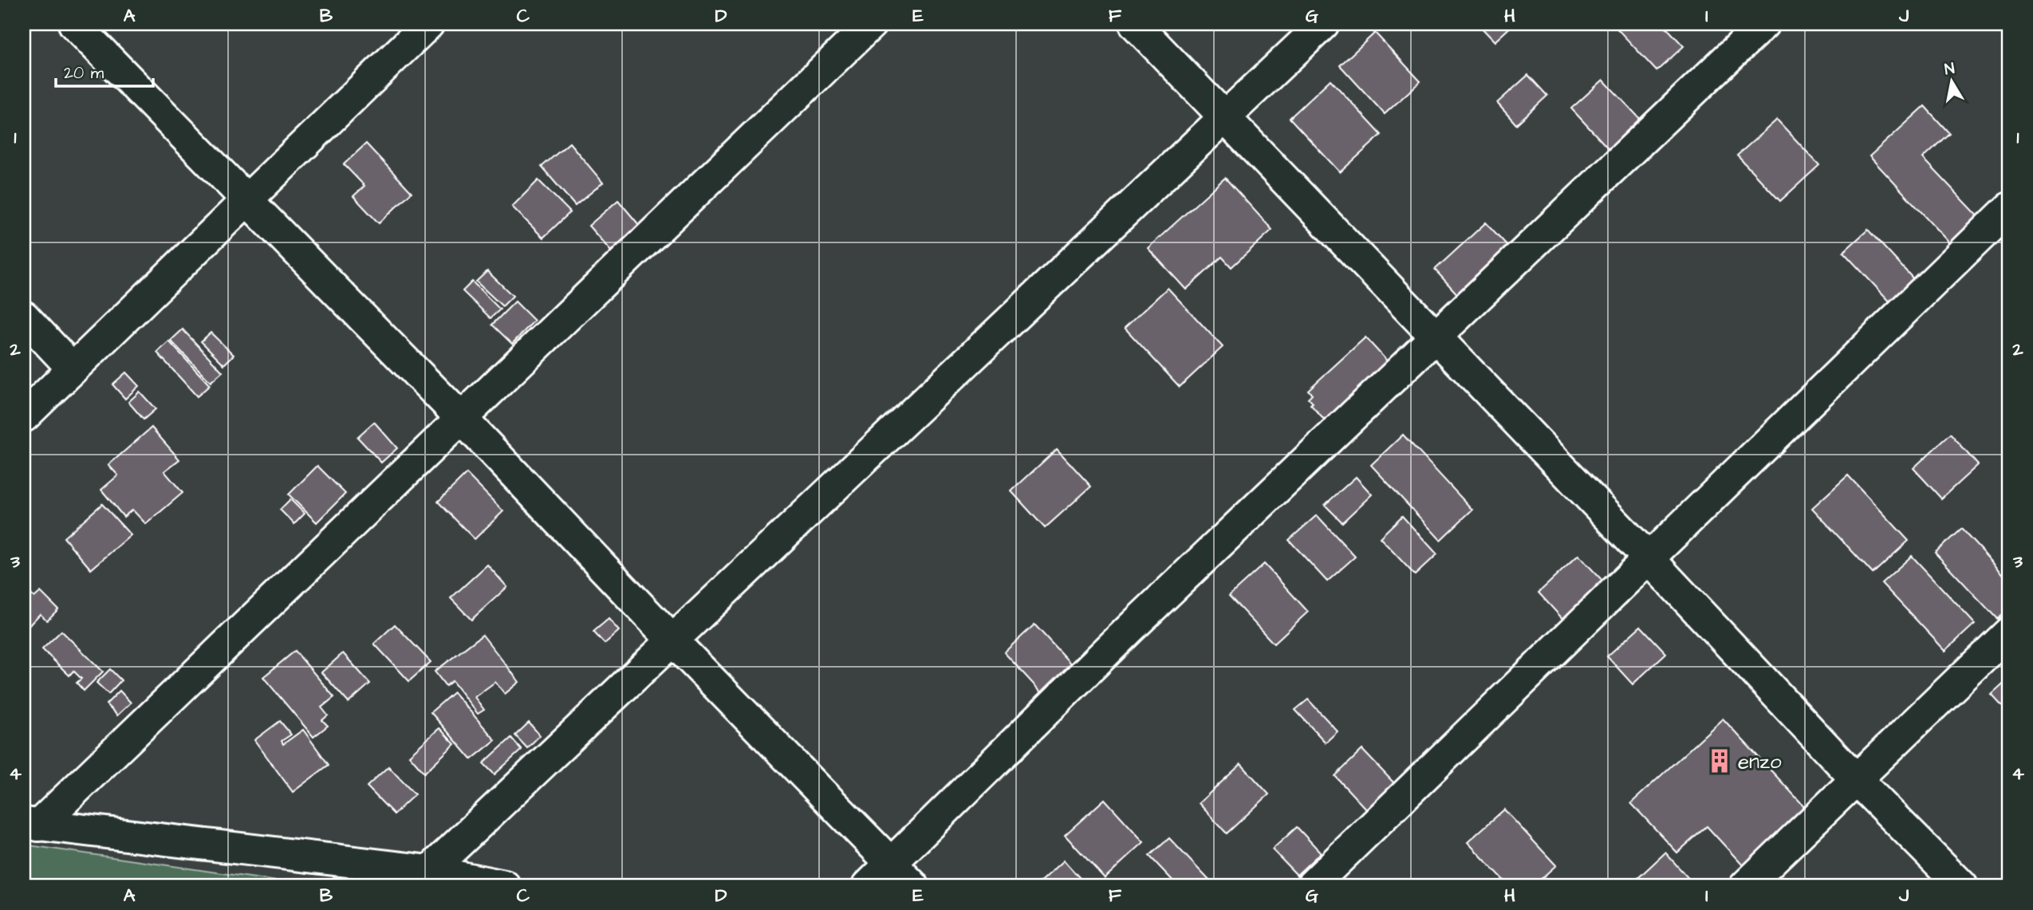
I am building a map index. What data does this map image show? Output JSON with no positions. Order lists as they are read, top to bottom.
{
  "places": {
    "building": ["enzo"]
  },
  "scale_bar": "20 m",
  "north": "top",
  "grid": {
    "columns": [
      "A",
      "B",
      "C",
      "D",
      "E",
      "F",
      "G",
      "H",
      "I",
      "J"
    ],
    "rows": [
      "1",
      "2",
      "3",
      "4"
    ]
  }
}
